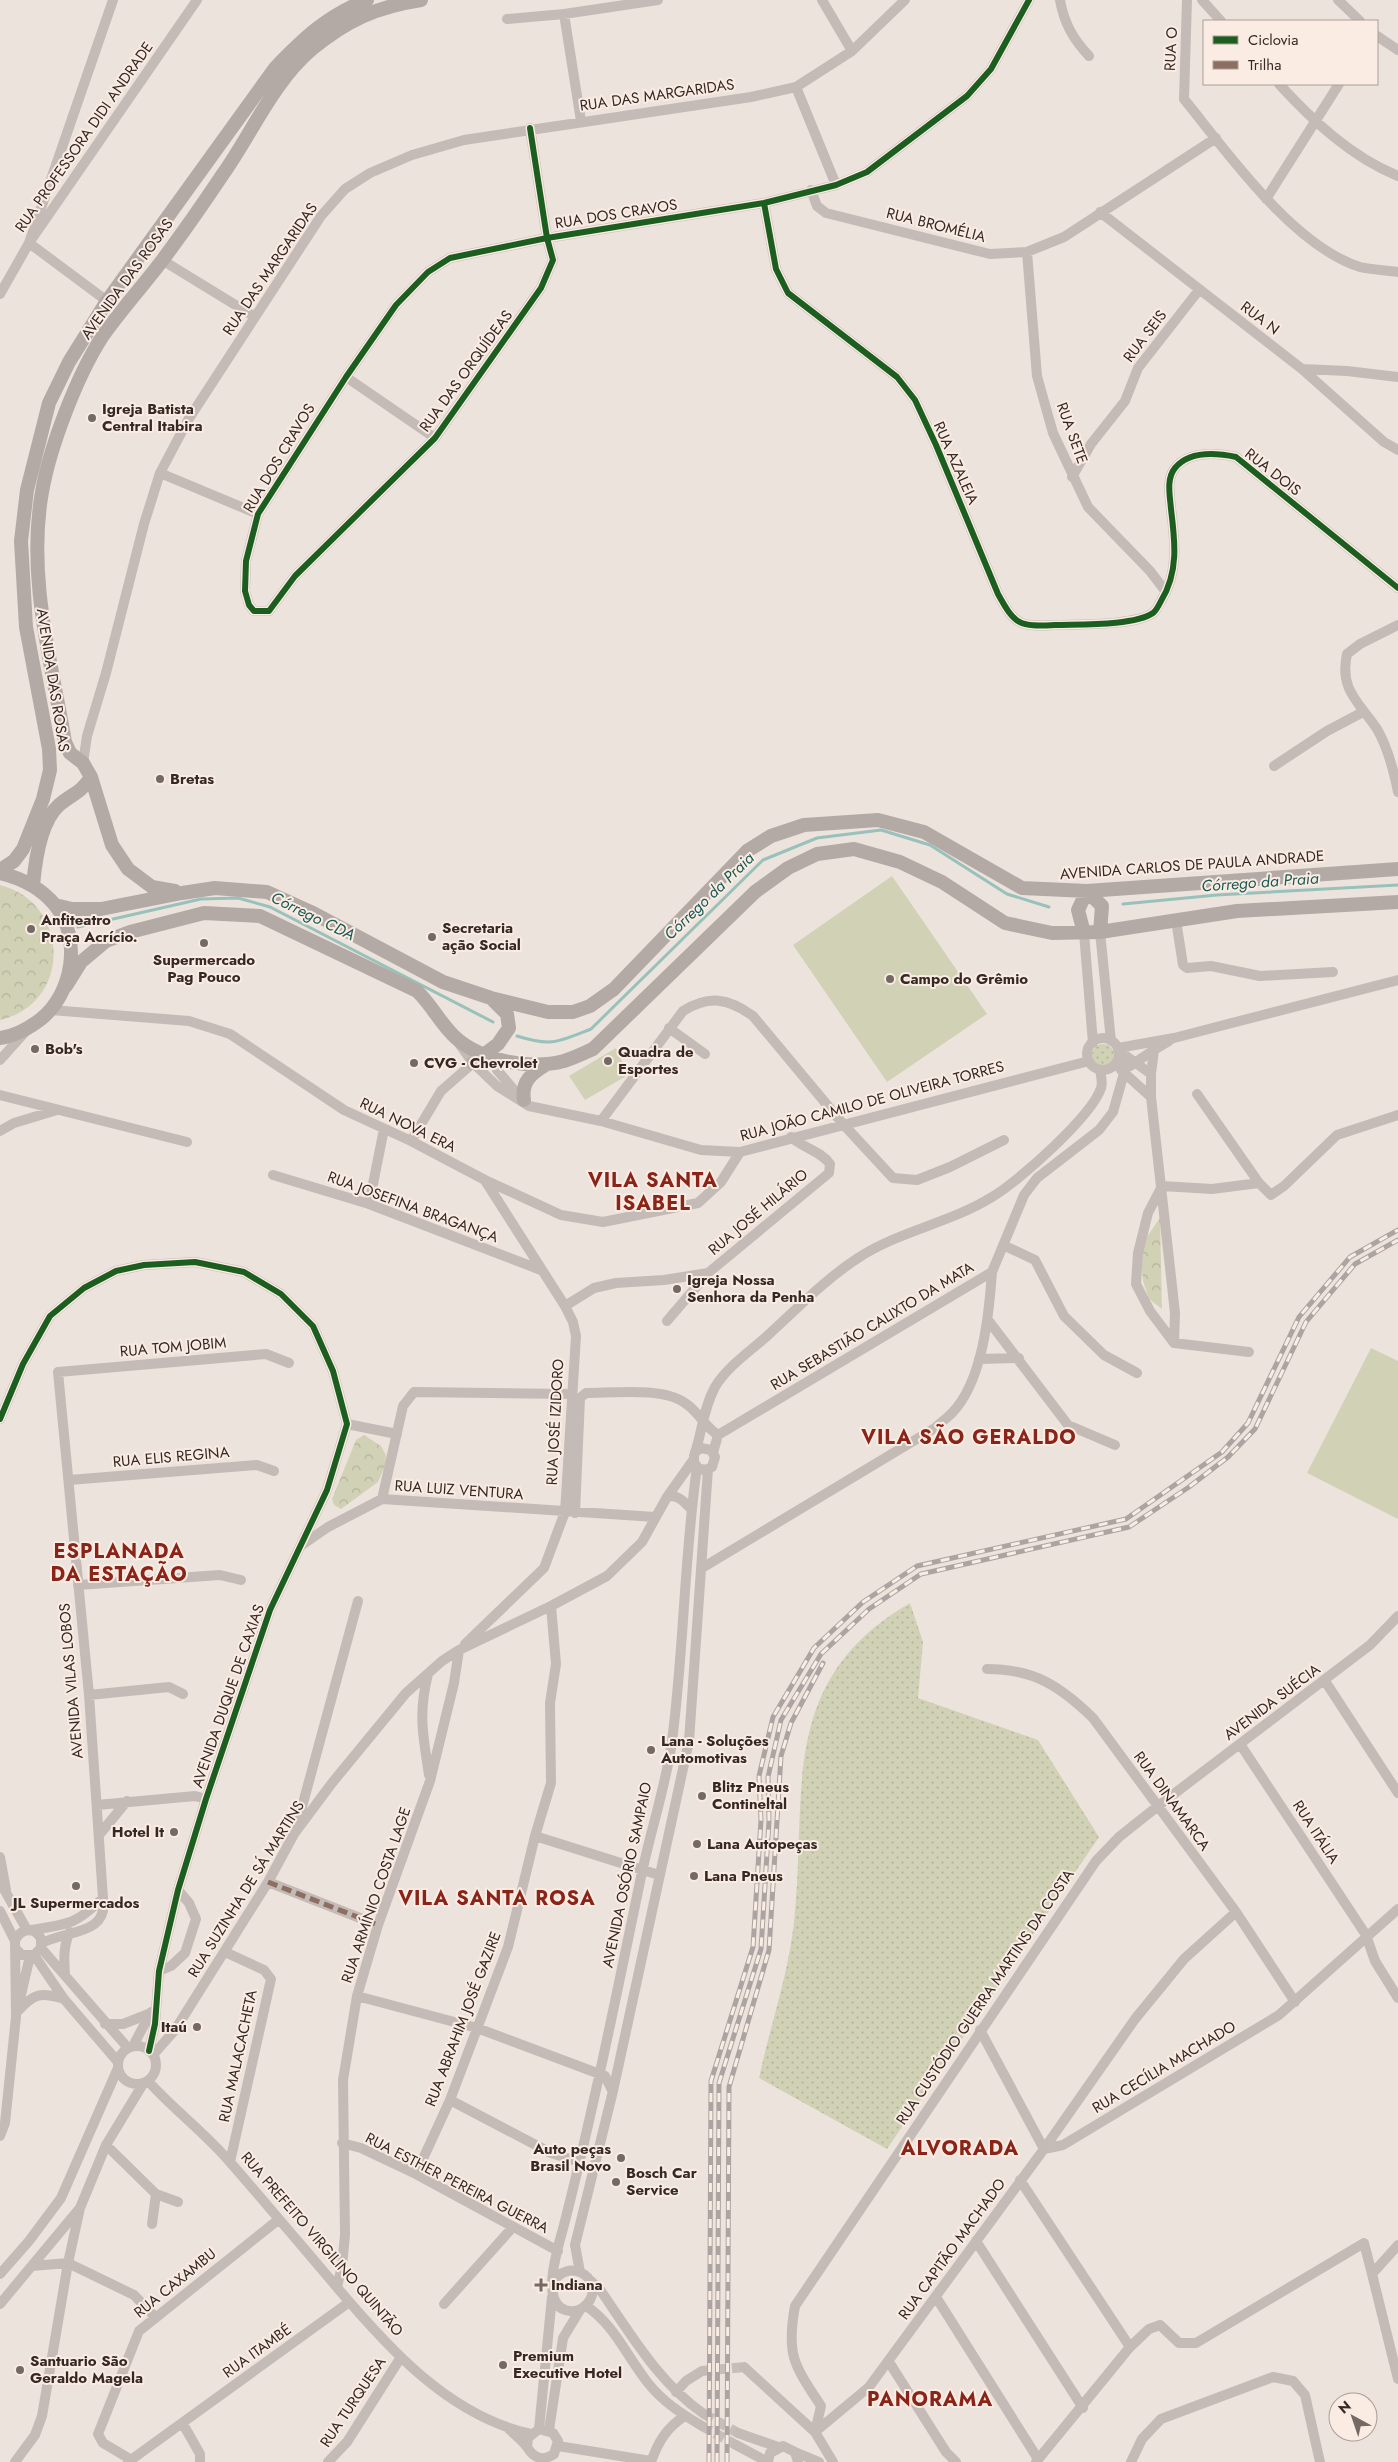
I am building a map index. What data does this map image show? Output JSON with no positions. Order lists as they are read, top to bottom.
{
  "streets": {
    "main road": ["AVENIDA DAS ROSAS", "AVENIDA CARLOS DE PAULA ANDRADE"],
    "street": [
      "RUA O",
      "RUA DAS MARGARIDAS",
      "RUA PROFESSORA DIDI ANDRADE",
      "RUA DOS CRAVOS",
      "RUA BROMÉLIA",
      "RUA N",
      "RUA SEIS",
      "RUA DAS ORQUÍDEAS",
      "RUA SETE",
      "RUA AZALEIA",
      "RUA DOIS",
      "RUA JOÃO CAMILO DE OLIVEIRA TORRES",
      "RUA NOVA ERA",
      "RUA JOSEFINA BRAGANÇA",
      "RUA JOSÉ HILÁRIO",
      "RUA SEBASTIÃO CALIXTO DA MATA",
      "RUA TOM JOBIM",
      "RUA JOSÉ IZIDORO",
      "RUA ELIS REGINA",
      "RUA LUIZ VENTURA",
      "AVENIDA VILAS LOBOS",
      "AVENIDA DUQUE DE CAXIAS",
      "AVENIDA SUÉCIA",
      "RUA DINAMARCA",
      "RUA ITÁLIA",
      "AVENIDA OSÓRIO SAMPAIO",
      "RUA SUZINHA DE SÁ MARTINS",
      "RUA ARMÍNIO COSTA LAGE",
      "RUA CUSTÓDIO GUERRA MARTINS DA COSTA",
      "RUA ABRAHIM JOSÉ GAZIRE",
      "RUA MALACACHETA",
      "RUA CECÍLIA MACHADO",
      "RUA ESTHER PEREIRA GUERRA",
      "RUA PREFEITO VIRGILINO QUINTÃO",
      "RUA CAPITÃO MACHADO",
      "RUA CAXAMBU",
      "RUA ITAMBÉ",
      "RUA TURQUESA"
    ]
  },
  "crossings": [
    ["RUA O", "RUA BROMÉLIA"],
    ["RUA DAS MARGARIDAS", "AVENIDA DAS ROSAS"],
    ["RUA DAS MARGARIDAS", "RUA DAS ORQUÍDEAS"],
    ["RUA DOS CRAVOS", "RUA BROMÉLIA"],
    ["RUA DOS CRAVOS", "RUA DAS ORQUÍDEAS"],
    ["RUA DOS CRAVOS", "RUA AZALEIA"],
    ["RUA BROMÉLIA", "RUA N"],
    ["RUA BROMÉLIA", "RUA SETE"],
    ["AVENIDA DAS ROSAS", "AVENIDA CARLOS DE PAULA ANDRADE"],
    ["RUA N", "RUA SEIS"],
    ["RUA SEIS", "RUA SETE"],
    ["RUA SETE", "RUA AZALEIA"],
    ["RUA SETE", "RUA DOIS"],
    ["RUA AZALEIA", "RUA DOIS"],
    ["RUA JOÃO CAMILO DE OLIVEIRA TORRES", "RUA NOVA ERA"],
    ["RUA JOÃO CAMILO DE OLIVEIRA TORRES", "RUA JOSÉ HILÁRIO"],
    ["RUA JOÃO CAMILO DE OLIVEIRA TORRES", "RUA SEBASTIÃO CALIXTO DA MATA"],
    ["RUA JOÃO CAMILO DE OLIVEIRA TORRES", "AVENIDA OSÓRIO SAMPAIO"],
    ["RUA NOVA ERA", "RUA JOSÉ IZIDORO"],
    ["RUA JOSEFINA BRAGANÇA", "RUA JOSÉ IZIDORO"],
    ["RUA JOSÉ HILÁRIO", "RUA JOSÉ IZIDORO"],
    ["RUA SEBASTIÃO CALIXTO DA MATA", "AVENIDA OSÓRIO SAMPAIO"],
    ["RUA TOM JOBIM", "AVENIDA VILAS LOBOS"],
    ["RUA JOSÉ IZIDORO", "RUA LUIZ VENTURA"],
    ["RUA JOSÉ IZIDORO", "RUA SUZINHA DE SÁ MARTINS"],
    ["RUA JOSÉ IZIDORO", "RUA ARMÍNIO COSTA LAGE"],
    ["RUA ELIS REGINA", "AVENIDA VILAS LOBOS"],
    ["RUA LUIZ VENTURA", "AVENIDA DUQUE DE CAXIAS"],
    ["RUA LUIZ VENTURA", "RUA SUZINHA DE SÁ MARTINS"],
    ["AVENIDA DUQUE DE CAXIAS", "RUA SUZINHA DE SÁ MARTINS"],
    ["AVENIDA DUQUE DE CAXIAS", "RUA PREFEITO VIRGILINO QUINTÃO"],
    ["AVENIDA SUÉCIA", "RUA DINAMARCA"],
    ["AVENIDA SUÉCIA", "RUA ITÁLIA"],
    ["AVENIDA SUÉCIA", "RUA CUSTÓDIO GUERRA MARTINS DA COSTA"],
    ["RUA DINAMARCA", "RUA CUSTÓDIO GUERRA MARTINS DA COSTA"],
    ["RUA DINAMARCA", "RUA CECÍLIA MACHADO"],
    ["RUA DINAMARCA", "RUA CAPITÃO MACHADO"],
    ["RUA ITÁLIA", "RUA CECÍLIA MACHADO"],
    ["AVENIDA OSÓRIO SAMPAIO", "RUA SUZINHA DE SÁ MARTINS"],
    ["AVENIDA OSÓRIO SAMPAIO", "RUA ESTHER PEREIRA GUERRA"],
    ["RUA SUZINHA DE SÁ MARTINS", "RUA ARMÍNIO COSTA LAGE"],
    ["RUA SUZINHA DE SÁ MARTINS", "RUA ABRAHIM JOSÉ GAZIRE"],
    ["RUA SUZINHA DE SÁ MARTINS", "RUA MALACACHETA"],
    ["RUA SUZINHA DE SÁ MARTINS", "RUA PREFEITO VIRGILINO QUINTÃO"],
    ["RUA ARMÍNIO COSTA LAGE", "RUA ESTHER PEREIRA GUERRA"],
    ["RUA ARMÍNIO COSTA LAGE", "RUA PREFEITO VIRGILINO QUINTÃO"],
    ["RUA CUSTÓDIO GUERRA MARTINS DA COSTA", "RUA CAPITÃO MACHADO"],
    ["RUA ABRAHIM JOSÉ GAZIRE", "RUA ESTHER PEREIRA GUERRA"],
    ["RUA MALACACHETA", "RUA PREFEITO VIRGILINO QUINTÃO"],
    ["RUA CECÍLIA MACHADO", "RUA CAPITÃO MACHADO"],
    ["RUA PREFEITO VIRGILINO QUINTÃO", "RUA CAXAMBU"],
    ["RUA PREFEITO VIRGILINO QUINTÃO", "RUA ITAMBÉ"],
    ["RUA PREFEITO VIRGILINO QUINTÃO", "RUA TURQUESA"],
    ["RUA CAXAMBU", "RUA ITAMBÉ"]
  ],
  "districts": [
    "VILA SANTA ISABEL",
    "VILA SÃO GERALDO",
    "ESPLANADA DA ESTAÇÃO",
    "VILA SANTA ROSA",
    "ALVORADA",
    "PANORAMA"
  ],
  "water": ["Córrego da Praia", "Córrego CDA"],
  "places": {
    "other": [
      "Igreja Batista Central Itabira",
      "Bretas",
      "Anfiteatro Praça Acrício.",
      "Secretaria ação Social",
      "Supermercado Pag Pouco",
      "Campo do Grêmio",
      "Bob's",
      "Quadra de Esportes",
      "CVG - Chevrolet",
      "Igreja Nossa Senhora da Penha",
      "Lana - Soluções Automotivas",
      "Blitz Pneus Contineltal",
      "Hotel It",
      "Lana Autopeças",
      "Lana Pneus",
      "JL Supermercados",
      "Itaú",
      "Auto peças Brasil Novo",
      "Bosch Car Service",
      "Premium Executive Hotel",
      "Santuario São Geraldo Magela"
    ],
    "health": ["Indiana"]
  },
  "legend": ["Ciclovia", "Trilha"],
  "north": "top left"
}
